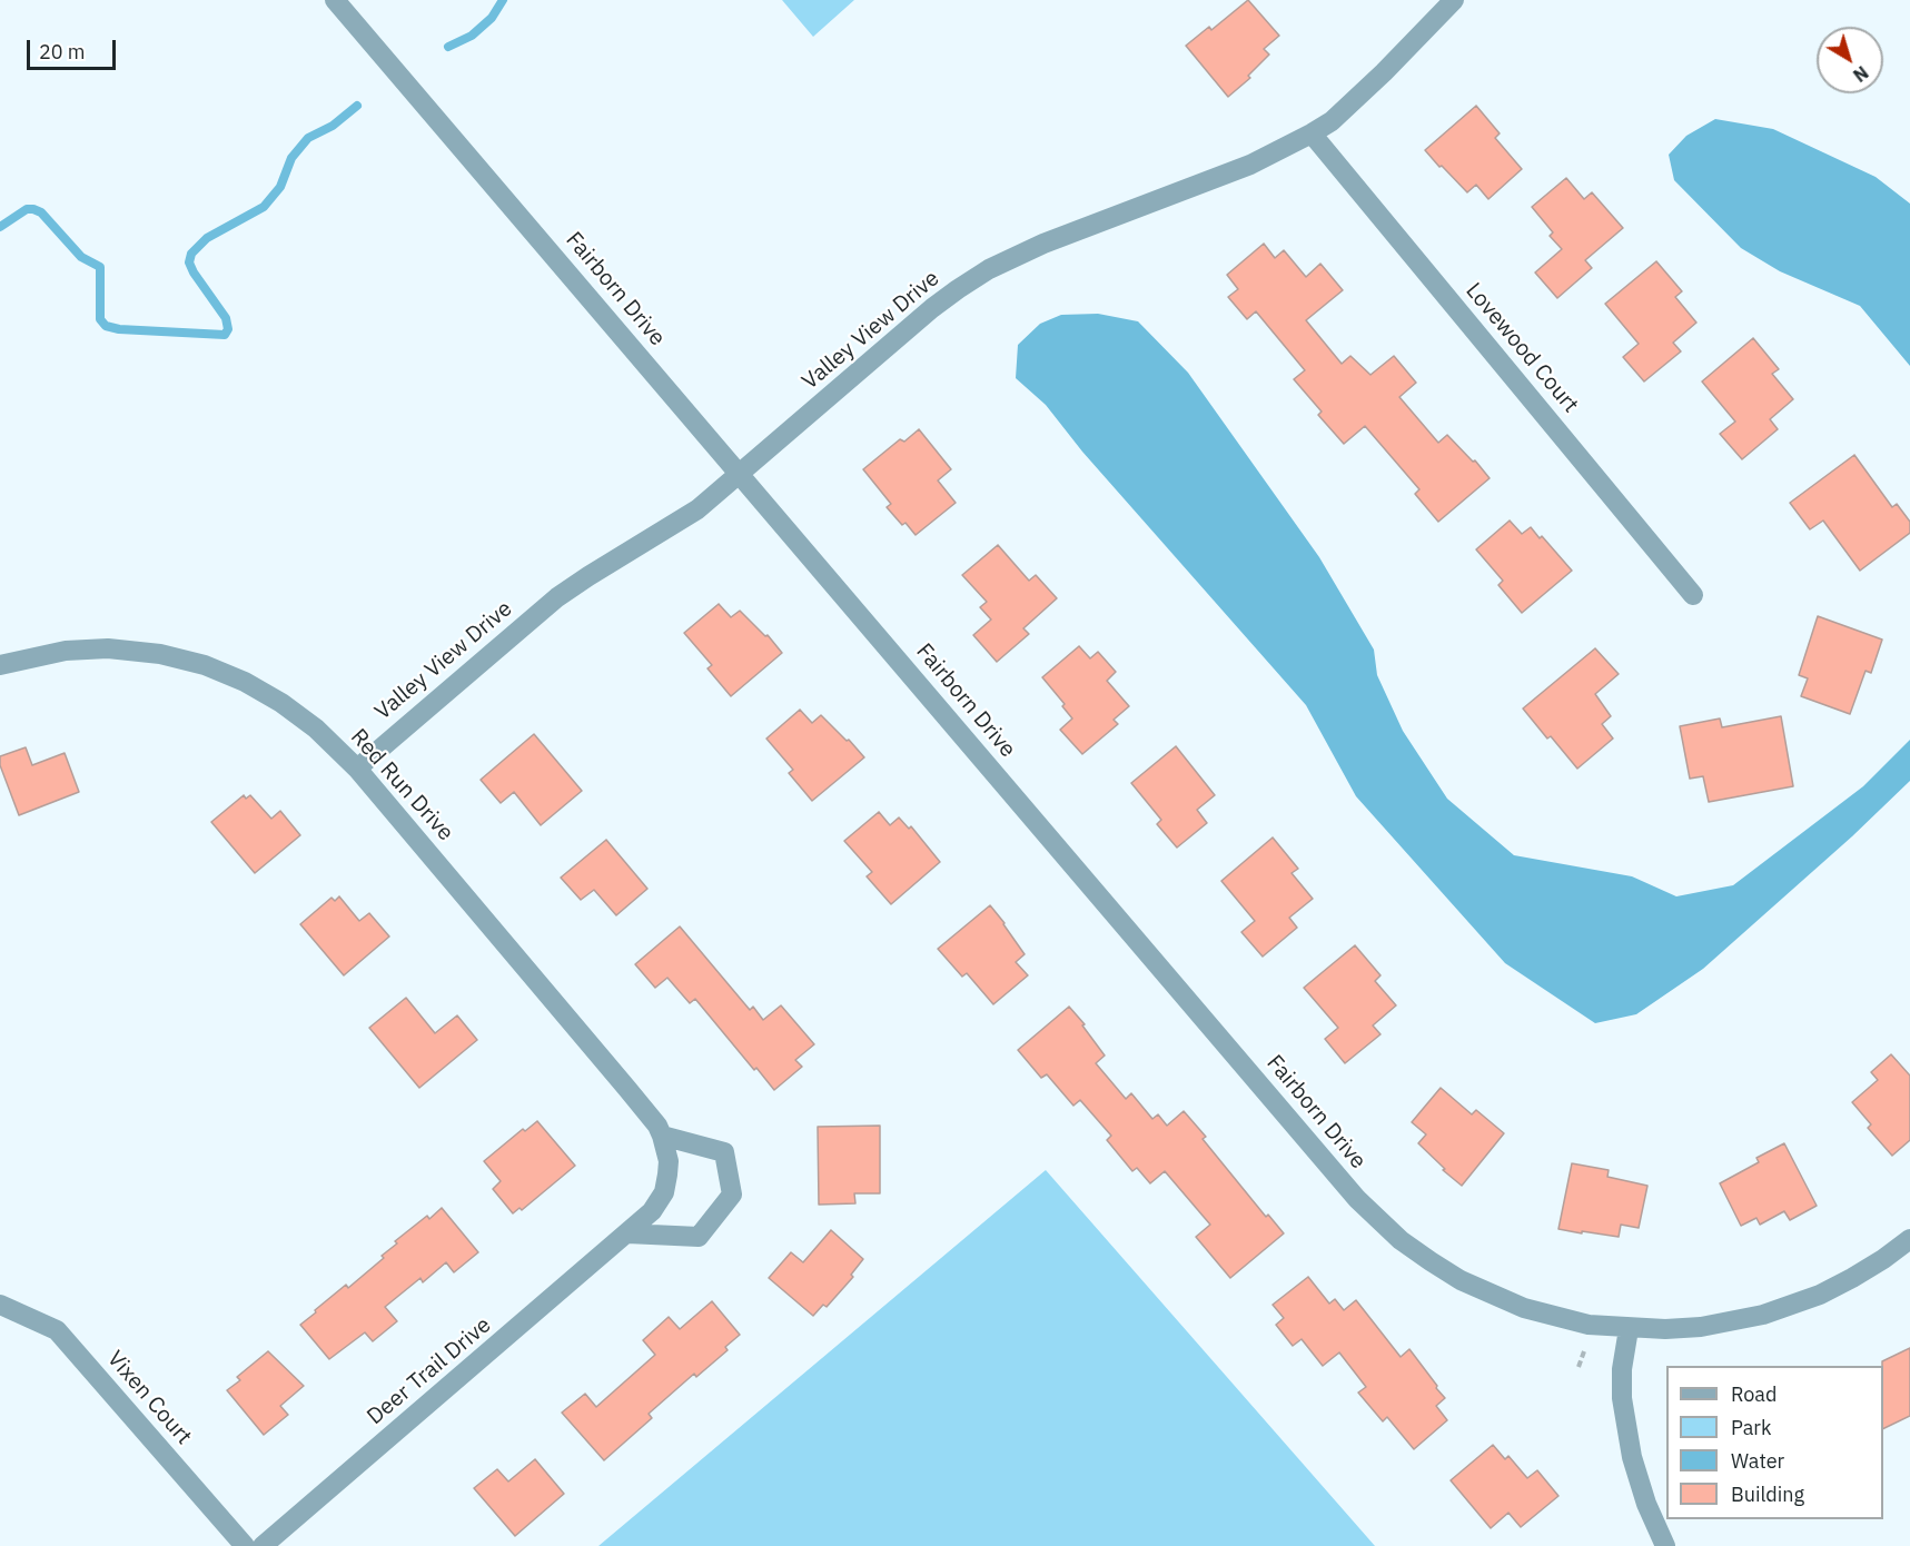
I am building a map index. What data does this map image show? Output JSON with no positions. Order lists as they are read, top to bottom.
{
  "streets": {
    "street": [
      "Fairborn Drive",
      "Valley View Drive",
      "Lovewood Court",
      "Red Run Drive",
      "Deer Trail Drive",
      "Vixen Court"
    ]
  },
  "crossings": [
    ["Fairborn Drive", "Valley View Drive"],
    ["Valley View Drive", "Lovewood Court"],
    ["Valley View Drive", "Red Run Drive"],
    ["Red Run Drive", "Deer Trail Drive"]
  ],
  "legend": [
    "Road",
    "Park",
    "Water",
    "Building"
  ],
  "scale_bar": "20 m",
  "north": "bottom right"
}
